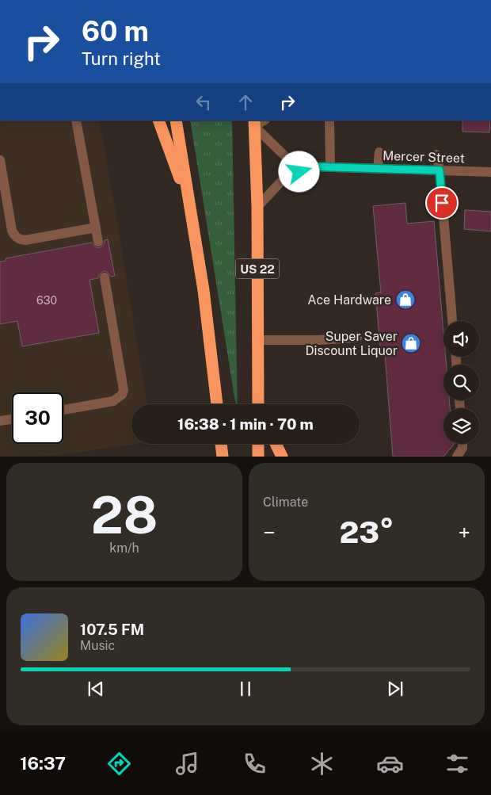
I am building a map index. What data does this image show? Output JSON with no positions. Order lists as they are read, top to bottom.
{
  "streets": {
    "highway": ["US 22"],
    "street": ["Mercer Street"]
  },
  "crossings": [
    ["Mercer Street", "US 22"]
  ],
  "places": {
    "shop": ["Ace Hardware", "Super Saver Discount Liquor"]
  },
  "house_numbers": ["630"],
  "page": {
    "turn": ["60 m", "Turn right"],
    "limit": "30",
    "trip": "16:38 · 1 min · 70 m",
    "tile": [
      ["28", "km/h"],
      "Climate"
    ],
    "heat": ["−", "23°", "+"],
    "song": ["107.5 FM", "Music"],
    "tabs": "16:37"
  }
}
